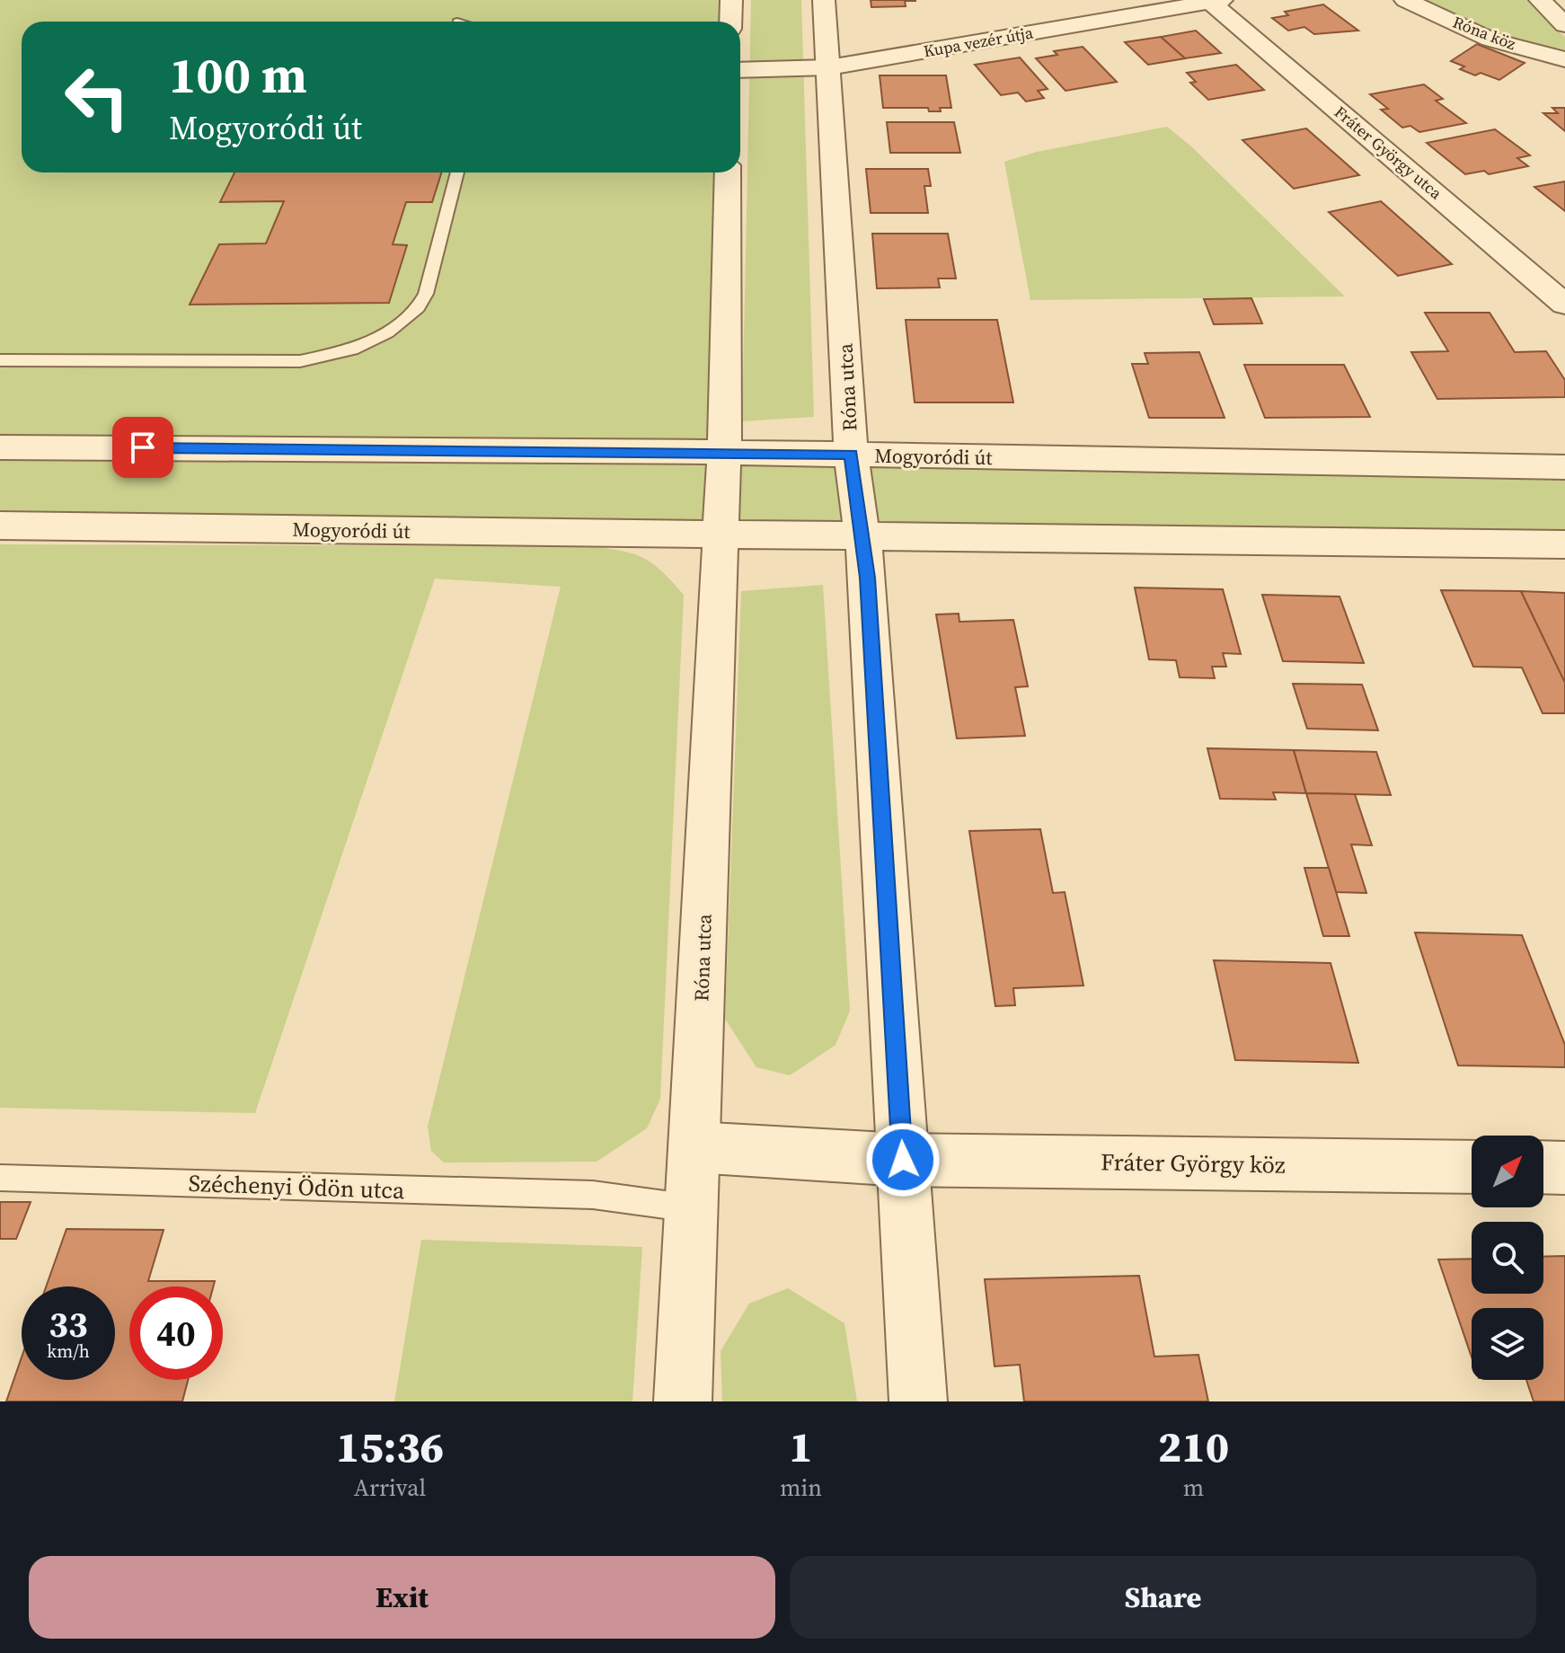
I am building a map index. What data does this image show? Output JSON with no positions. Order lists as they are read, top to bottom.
{
  "streets": {
    "street": [
      "Róna köz",
      "Kupa vezér útja",
      "Fráter György utca",
      "Róna utca",
      "Mogyoródi út",
      "Fráter György köz"
    ],
    "lane": ["Széchenyi Ödön utca"]
  },
  "crossings": [
    ["Kupa vezér útja", "Fráter György utca"],
    ["Kupa vezér útja", "Róna utca"],
    ["Róna utca", "Mogyoródi út"],
    ["Róna utca", "Fráter György köz"],
    ["Róna utca", "Széchenyi Ödön utca"]
  ],
  "north": "top right",
  "page": {
    "turn": ["100 m", "Mogyoródi út"],
    "speed": "33 km/h",
    "limit": "40",
    "eta": [
      "15:36",
      "Arrival",
      "1",
      "min",
      "210",
      "m"
    ],
    "buttons": ["Exit", "Share"]
  }
}
